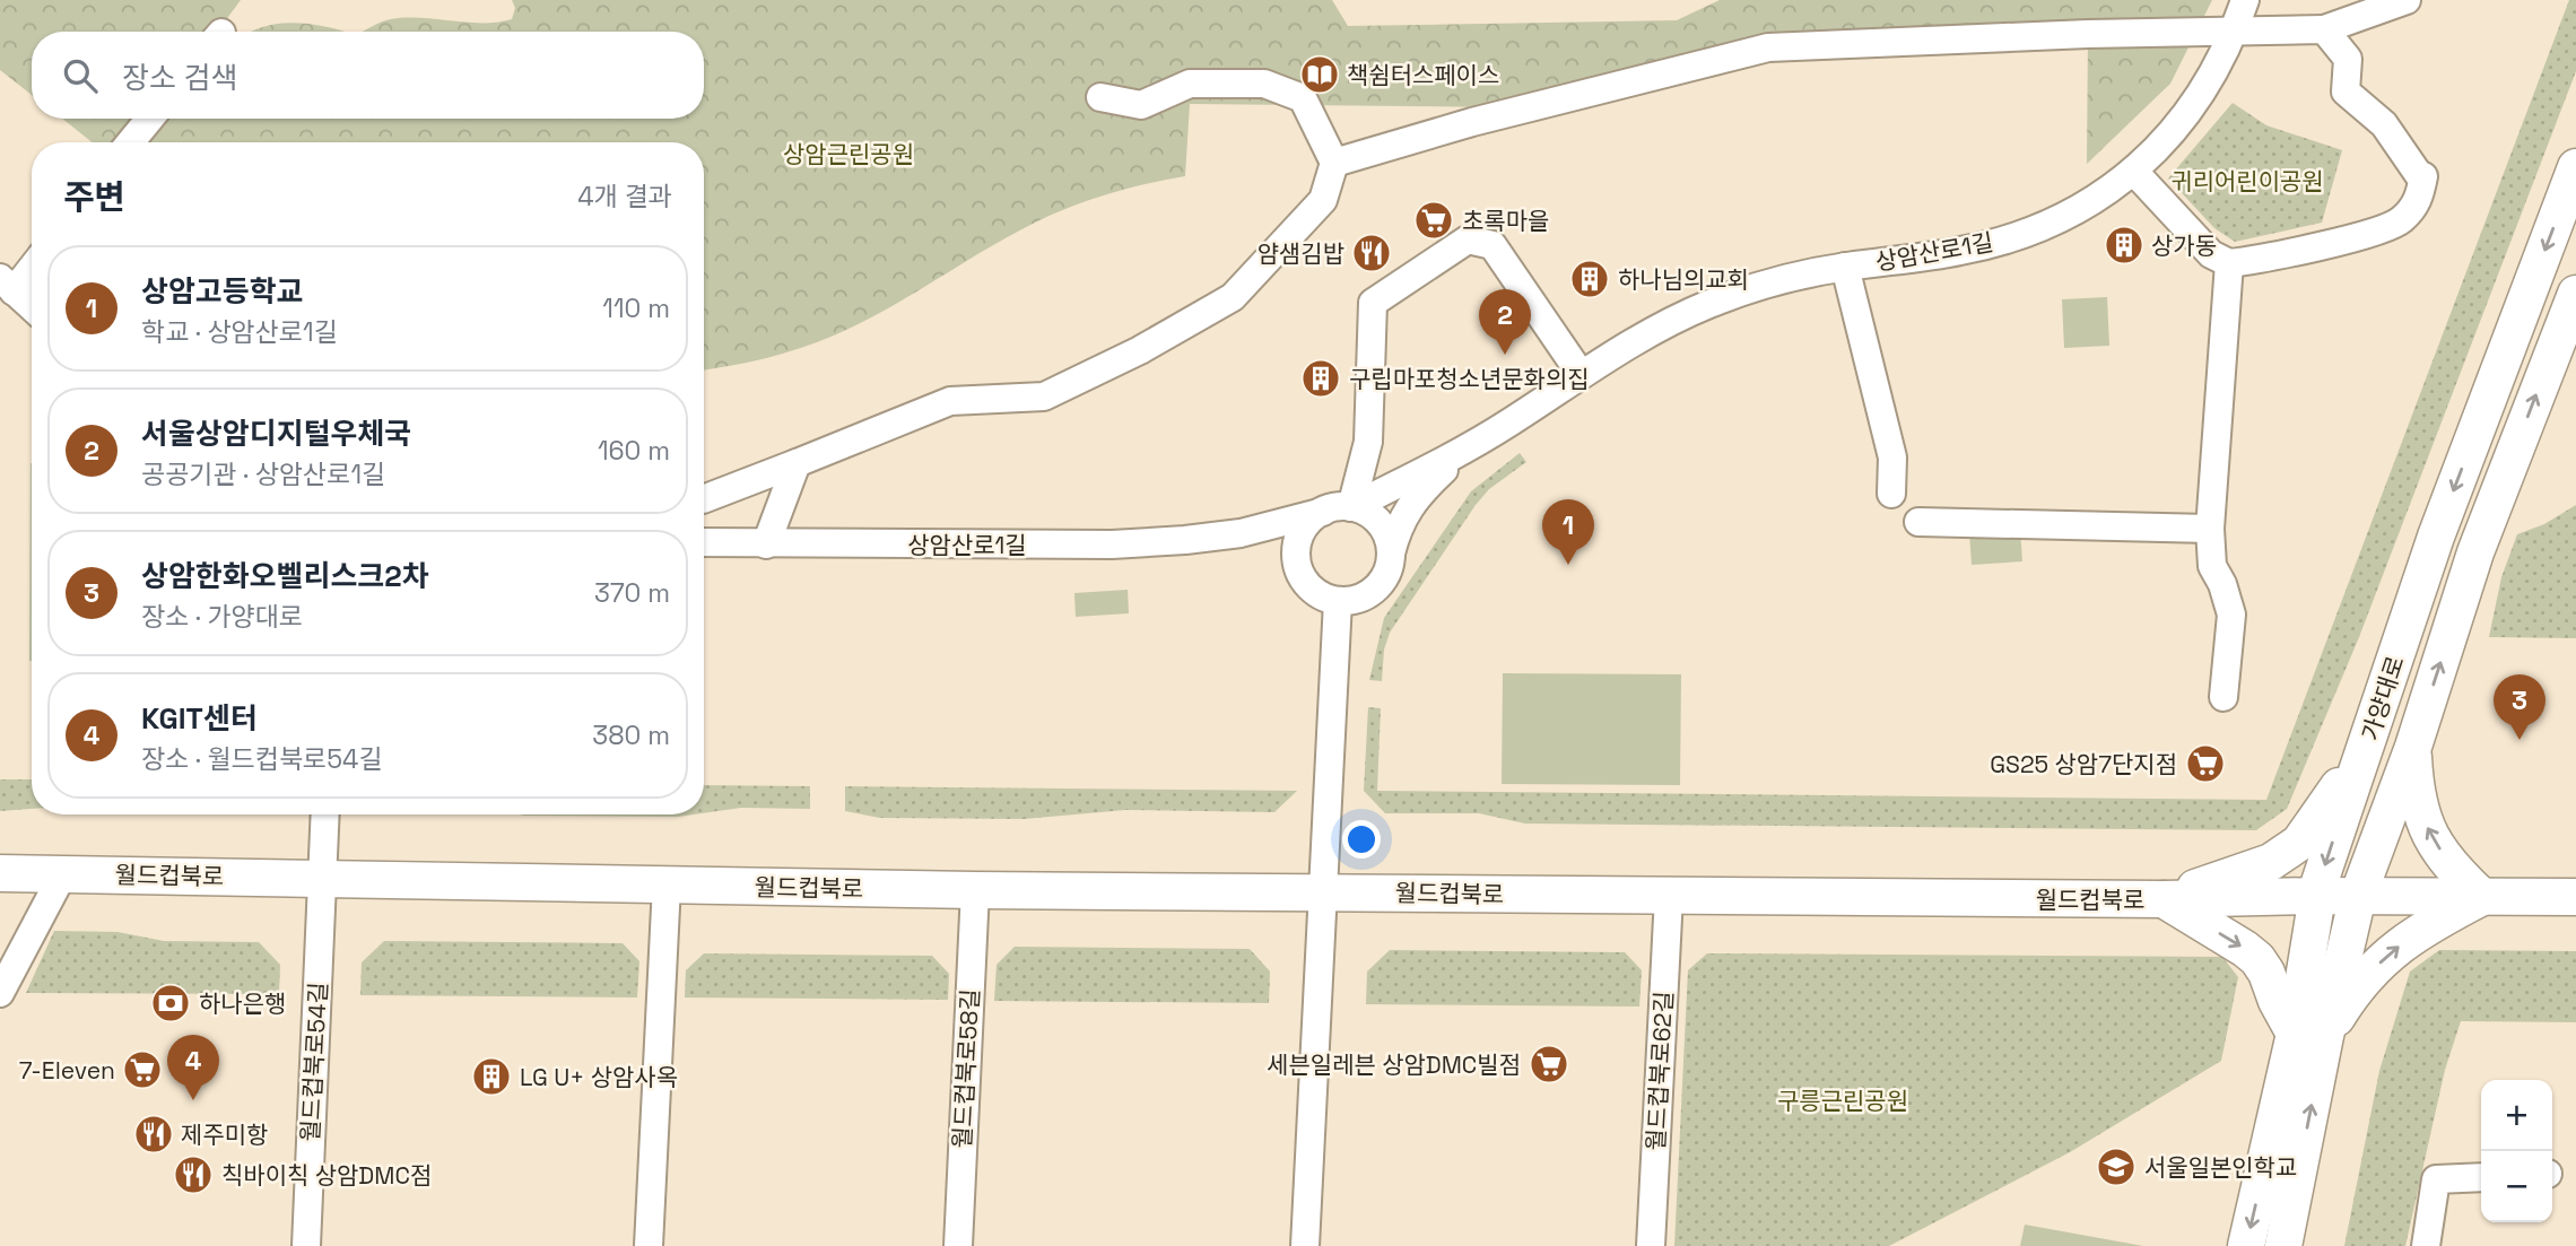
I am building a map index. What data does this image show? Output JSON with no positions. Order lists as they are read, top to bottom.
{
  "streets": {
    "main road": ["가양대로", "월드컵북로"],
    "street": [
      "상암산로1길",
      "월드컵북로54길",
      "월드컵북로58길",
      "월드컵북로62길"
    ]
  },
  "crossings": [
    ["가양대로", "월드컵북로"],
    ["월드컵북로", "월드컵북로54길"],
    ["월드컵북로", "월드컵북로58길"],
    ["월드컵북로", "월드컵북로62길"]
  ],
  "parks": ["상암근린공원", "귀리어린이공원", "구릉근린공원"],
  "places": {
    "library": ["책쉼터스페이스"],
    "supermarket": [
      "초록마을",
      "GS25 상암7단지점",
      "세븐일레븐 상암DMC빌점",
      "7-Eleven"
    ],
    "building": [
      "상가동",
      "하나님의교회",
      "구립마포청소년문화의집",
      "LG U+ 상암사옥"
    ],
    "restaurant": ["얌샘김밥", "제주미항", "칙바이칙 상암DMC점"],
    "bank": ["하나은행"],
    "school or university": ["서울일본인학교"]
  },
  "page": {
    "search": "장소 검색",
    "heading": ["주변", "4개 결과"],
    "list": [
      {
        "mark": "1",
        "name": "상암고등학교",
        "note": "학교 · 상암산로1길",
        "value": "110 m"
      },
      {
        "mark": "2",
        "name": "서울상암디지털우체국",
        "note": "공공기관 · 상암산로1길",
        "value": "160 m"
      },
      {
        "mark": "3",
        "name": "상암한화오벨리스크2차",
        "note": "장소 · 가양대로",
        "value": "370 m"
      },
      {
        "mark": "4",
        "name": "KGIT센터",
        "note": "장소 · 월드컵북로54길",
        "value": "380 m"
      }
    ],
    "pins": [
      "2",
      "1",
      "3",
      "4"
    ],
    "map_buttons": ["+", "−"]
  }
}
